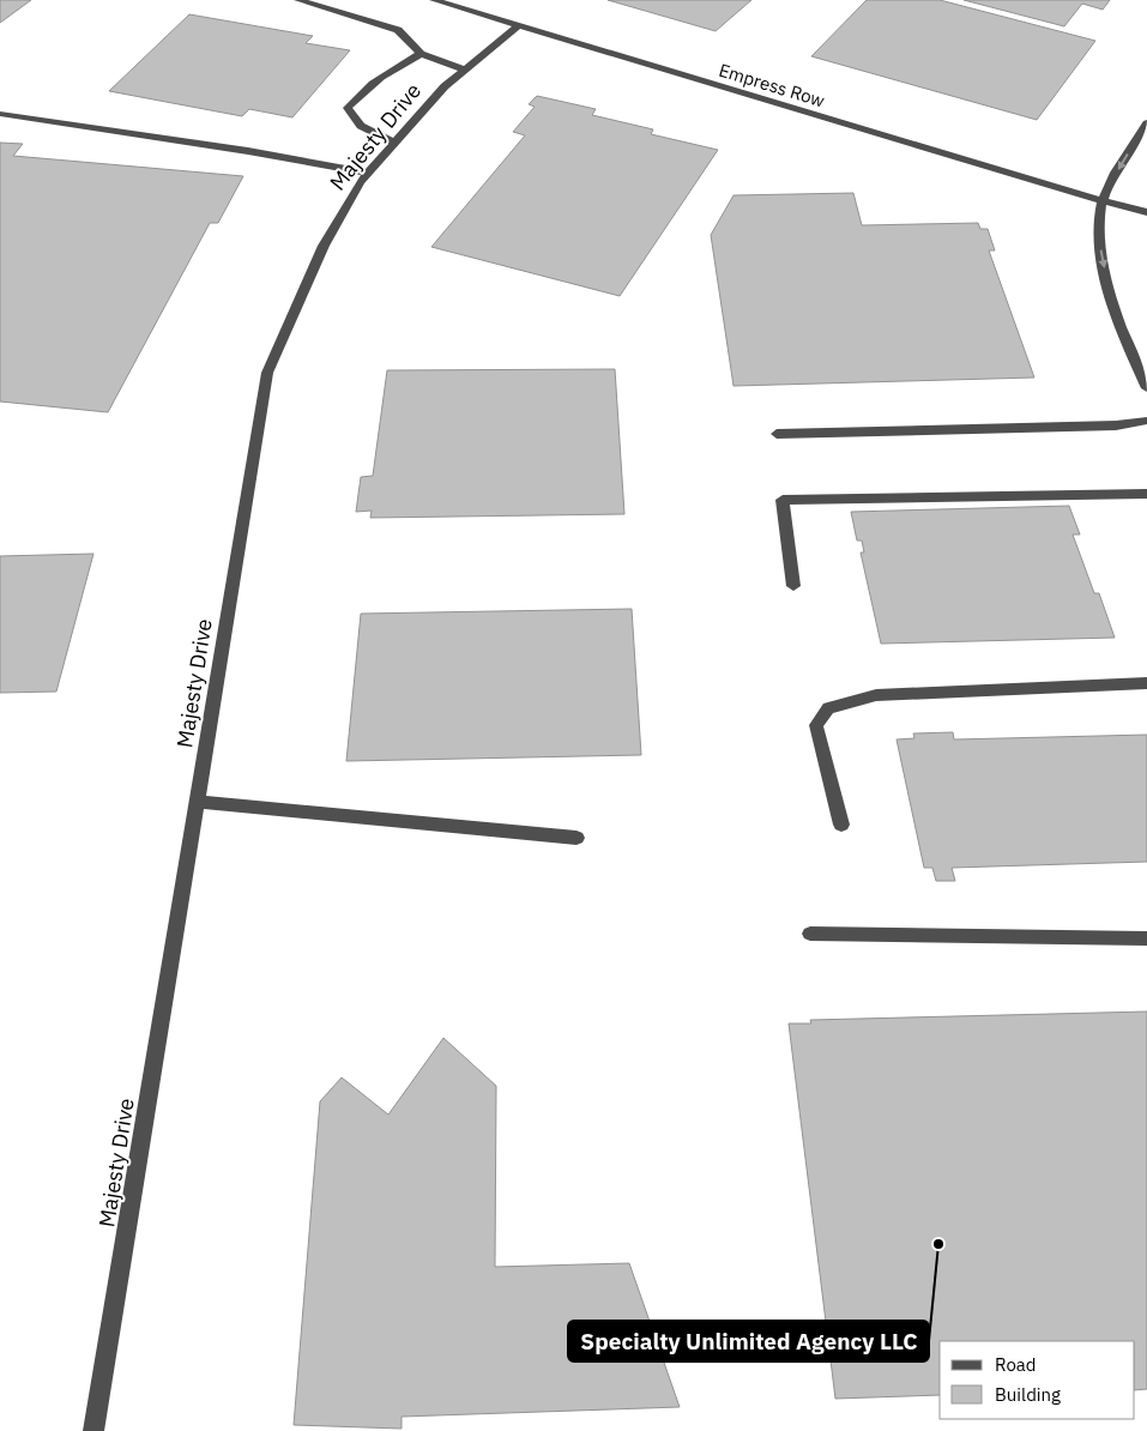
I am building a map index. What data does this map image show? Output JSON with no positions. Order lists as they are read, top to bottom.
{
  "streets": {
    "street": ["Empress Row", "Majesty Drive"]
  },
  "crossings": [
    ["Empress Row", "Majesty Drive"]
  ],
  "places": ["Specialty Unlimited Agency LLC"],
  "legend": ["Road", "Building"]
}
